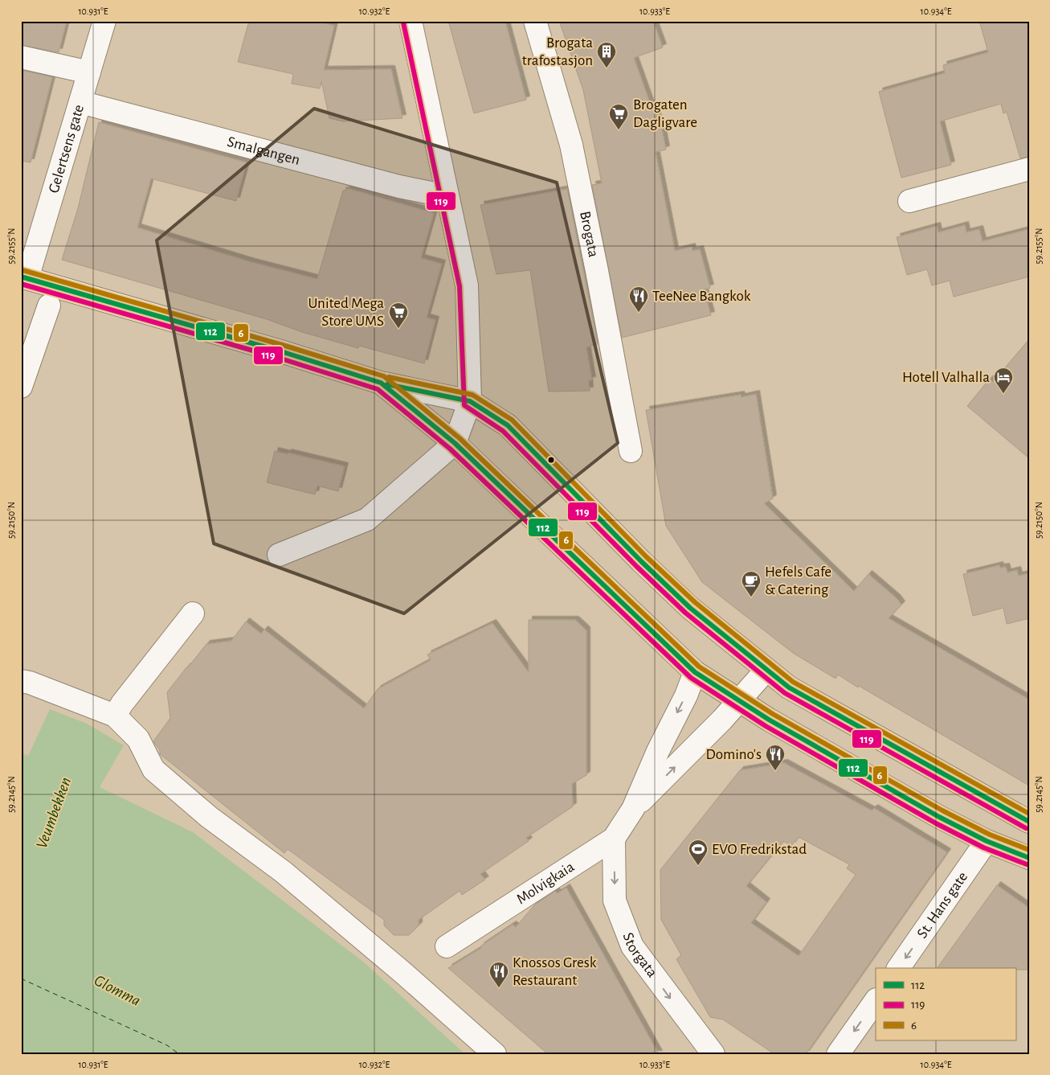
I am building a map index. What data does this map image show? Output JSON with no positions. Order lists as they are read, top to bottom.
{
  "streets": {
    "street": [
      "Gelertsens gate",
      "Smalgangen",
      "Brogata",
      "Molvigkaia",
      "St. Hans gate",
      "Storgata"
    ]
  },
  "crossings": [
    ["Gelertsens gate", "Smalgangen"],
    ["Molvigkaia", "Storgata"]
  ],
  "one_way": ["St. Hans gate", "Storgata"],
  "water": ["Veumbekken", "Glomma"],
  "places": {
    "building": ["Brogata trafostasjon"],
    "supermarket": ["Brogaten Dagligvare", "United Mega Store UMS"],
    "restaurant": ["TeeNee Bangkok", "Domino's", "Knossos Gresk Restaurant"],
    "hotel": ["Hotell Valhalla"],
    "cafe": ["Hefels Cafe & Catering"],
    "sports": ["EVO Fredrikstad"]
  },
  "lines": ["transit line 119", "transit line 6", "transit line 112"],
  "legend": ["112", "119", "6"],
  "coordinates": [
    "10.931°E",
    "10.932°E",
    "10.933°E",
    "10.934°E",
    "59.2155°N",
    "59.2150°N",
    "59.2145°N"
  ]
}
